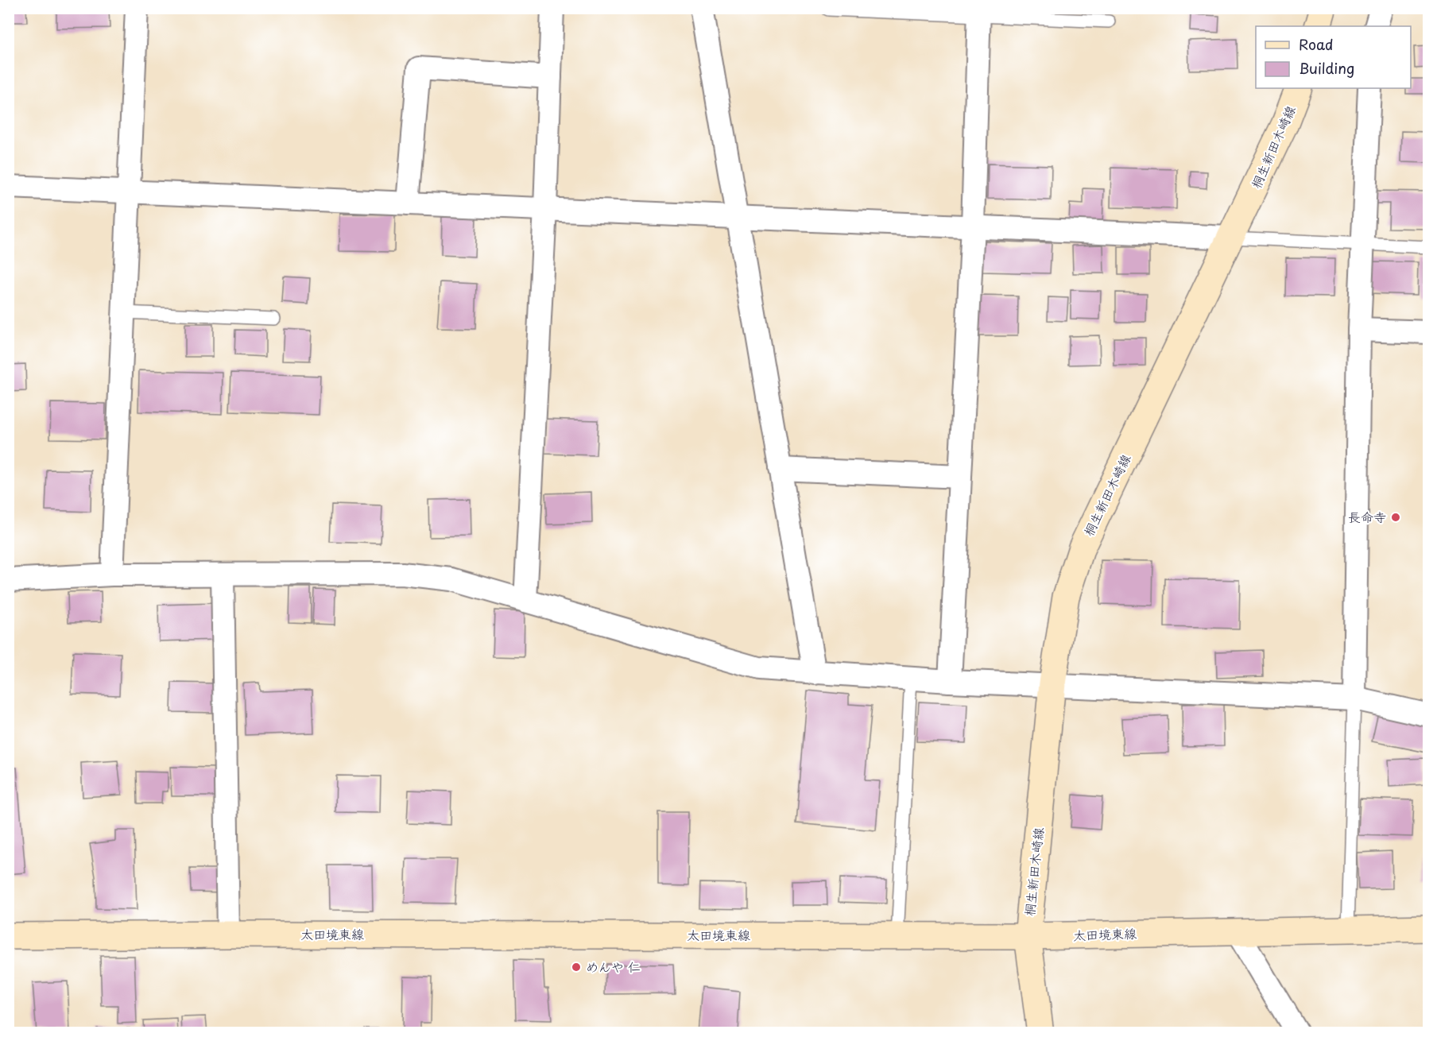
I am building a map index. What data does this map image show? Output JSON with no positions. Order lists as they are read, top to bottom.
{
  "streets": {
    "main road": ["桐生新田木崎線", "太田境東線"]
  },
  "crossings": [
    ["桐生新田木崎線", "太田境東線"]
  ],
  "places": ["長命寺", "めんや 仁"],
  "legend": ["Road", "Building"]
}
